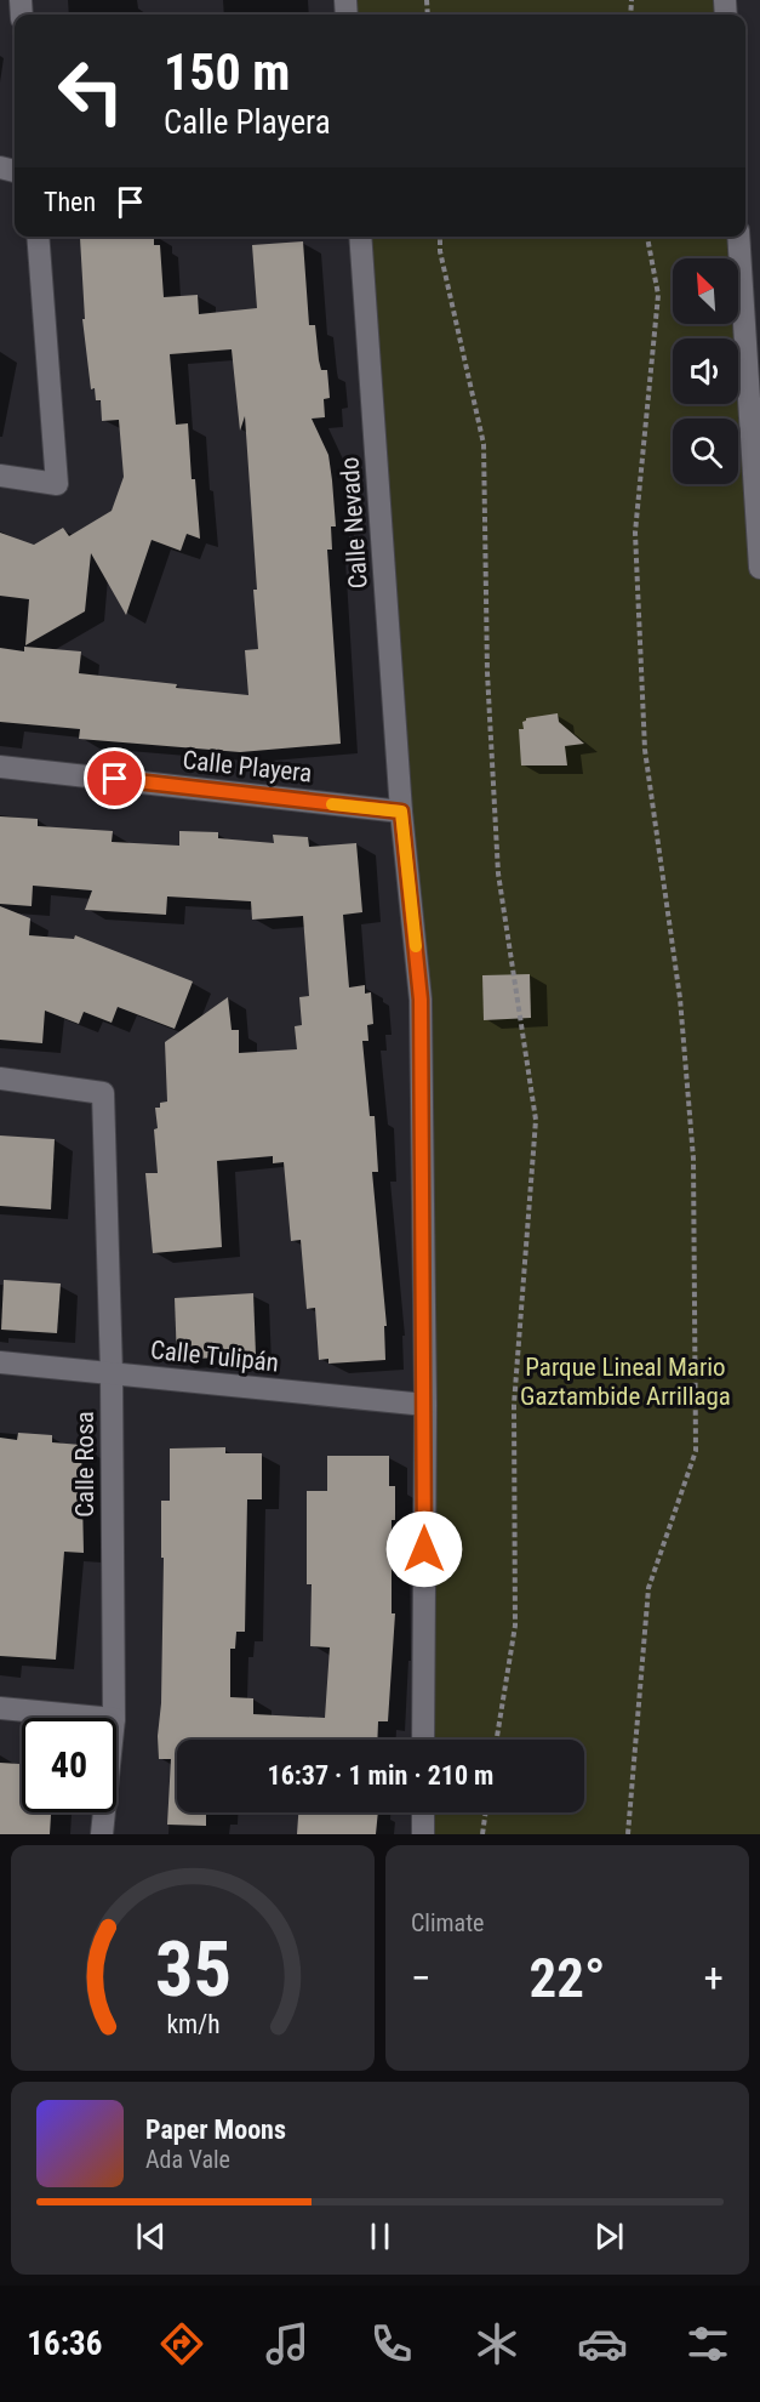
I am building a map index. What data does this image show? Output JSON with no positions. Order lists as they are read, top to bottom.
{
  "streets": {
    "street": [
      "Calle Nevado",
      "Calle Playera",
      "Calle Tulipán",
      "Calle Rosa"
    ]
  },
  "crossings": [
    ["Calle Nevado", "Calle Playera"],
    ["Calle Nevado", "Calle Tulipán"],
    ["Calle Tulipán", "Calle Rosa"]
  ],
  "parks": ["Parque Lineal Mario Gaztambide Arrillaga"],
  "north": "top left",
  "page": {
    "turn": ["150 m", "Calle Playera"],
    "then": "Then",
    "limit": "40",
    "trip": "16:37 · 1 min · 210 m",
    "tile": "Climate",
    "heat": ["−", "22°", "+"],
    "song": ["Paper Moons", "Ada Vale"],
    "tabs": "16:36",
    "gauge": ["35", "km/h"]
  }
}
